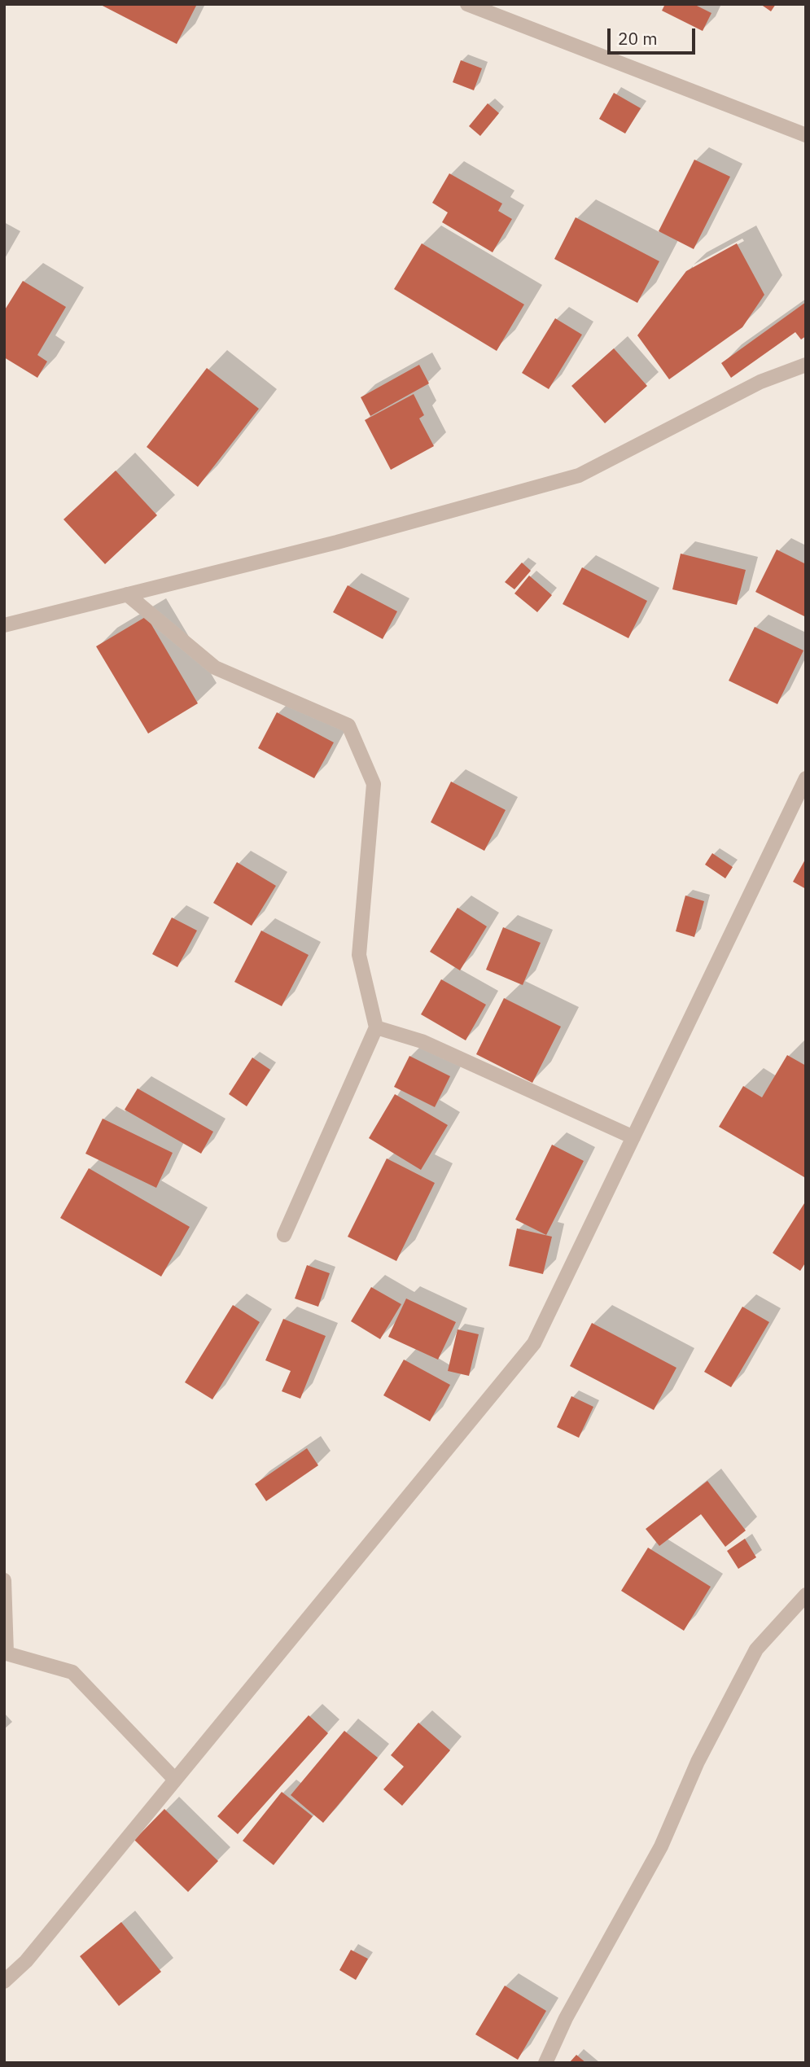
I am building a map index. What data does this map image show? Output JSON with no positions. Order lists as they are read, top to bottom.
{
  "scale_bar": "20 m"
}
